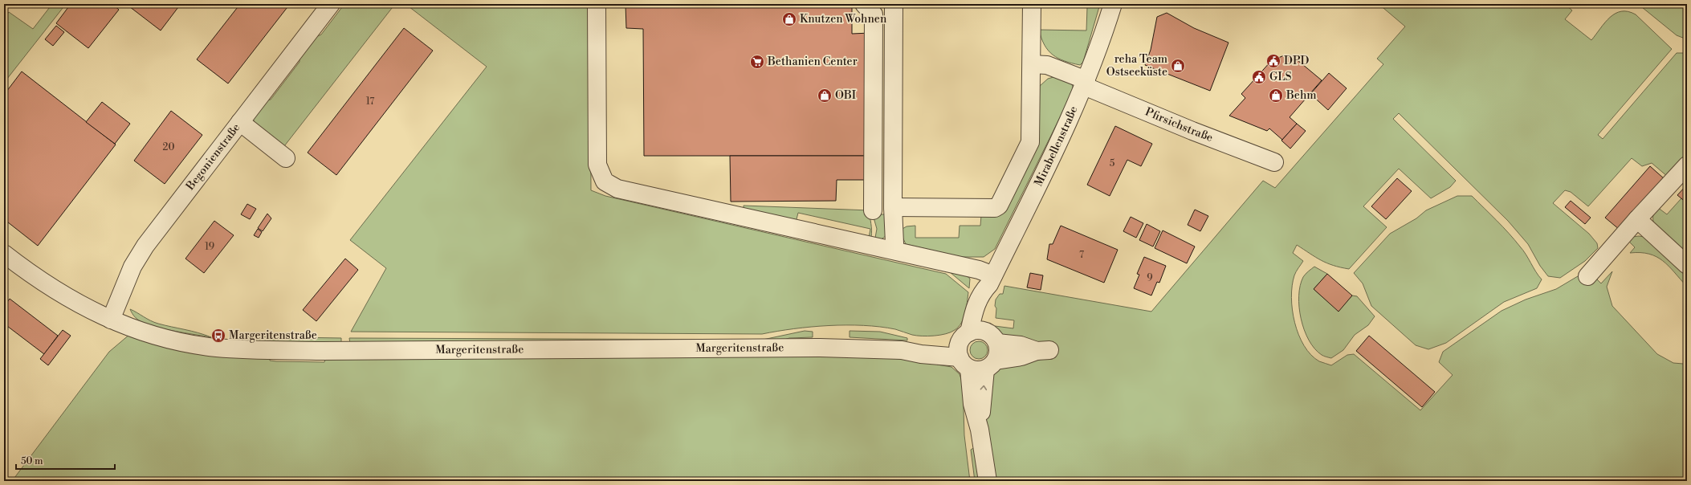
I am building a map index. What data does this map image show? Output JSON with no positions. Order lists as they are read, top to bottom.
{
  "streets": {
    "street": [
      "Pfirsichstraße",
      "Mirabellenstraße",
      "Begonienstraße",
      "Margeritenstraße"
    ]
  },
  "crossings": [
    ["Pfirsichstraße", "Mirabellenstraße"],
    ["Mirabellenstraße", "Margeritenstraße"],
    ["Begonienstraße", "Margeritenstraße"]
  ],
  "places": {
    "shop": [
      "Knutzen Wohnen",
      "reha Team Ostseeküste",
      "OBI",
      "Behm"
    ],
    "public building": ["DPD", "GLS"],
    "supermarket": ["Bethanien Center"],
    "bus stop": ["Margeritenstraße"]
  },
  "house_numbers": [
    "17",
    "20",
    "5",
    "19",
    "7",
    "9"
  ],
  "scale_bar": "50 m"
}
